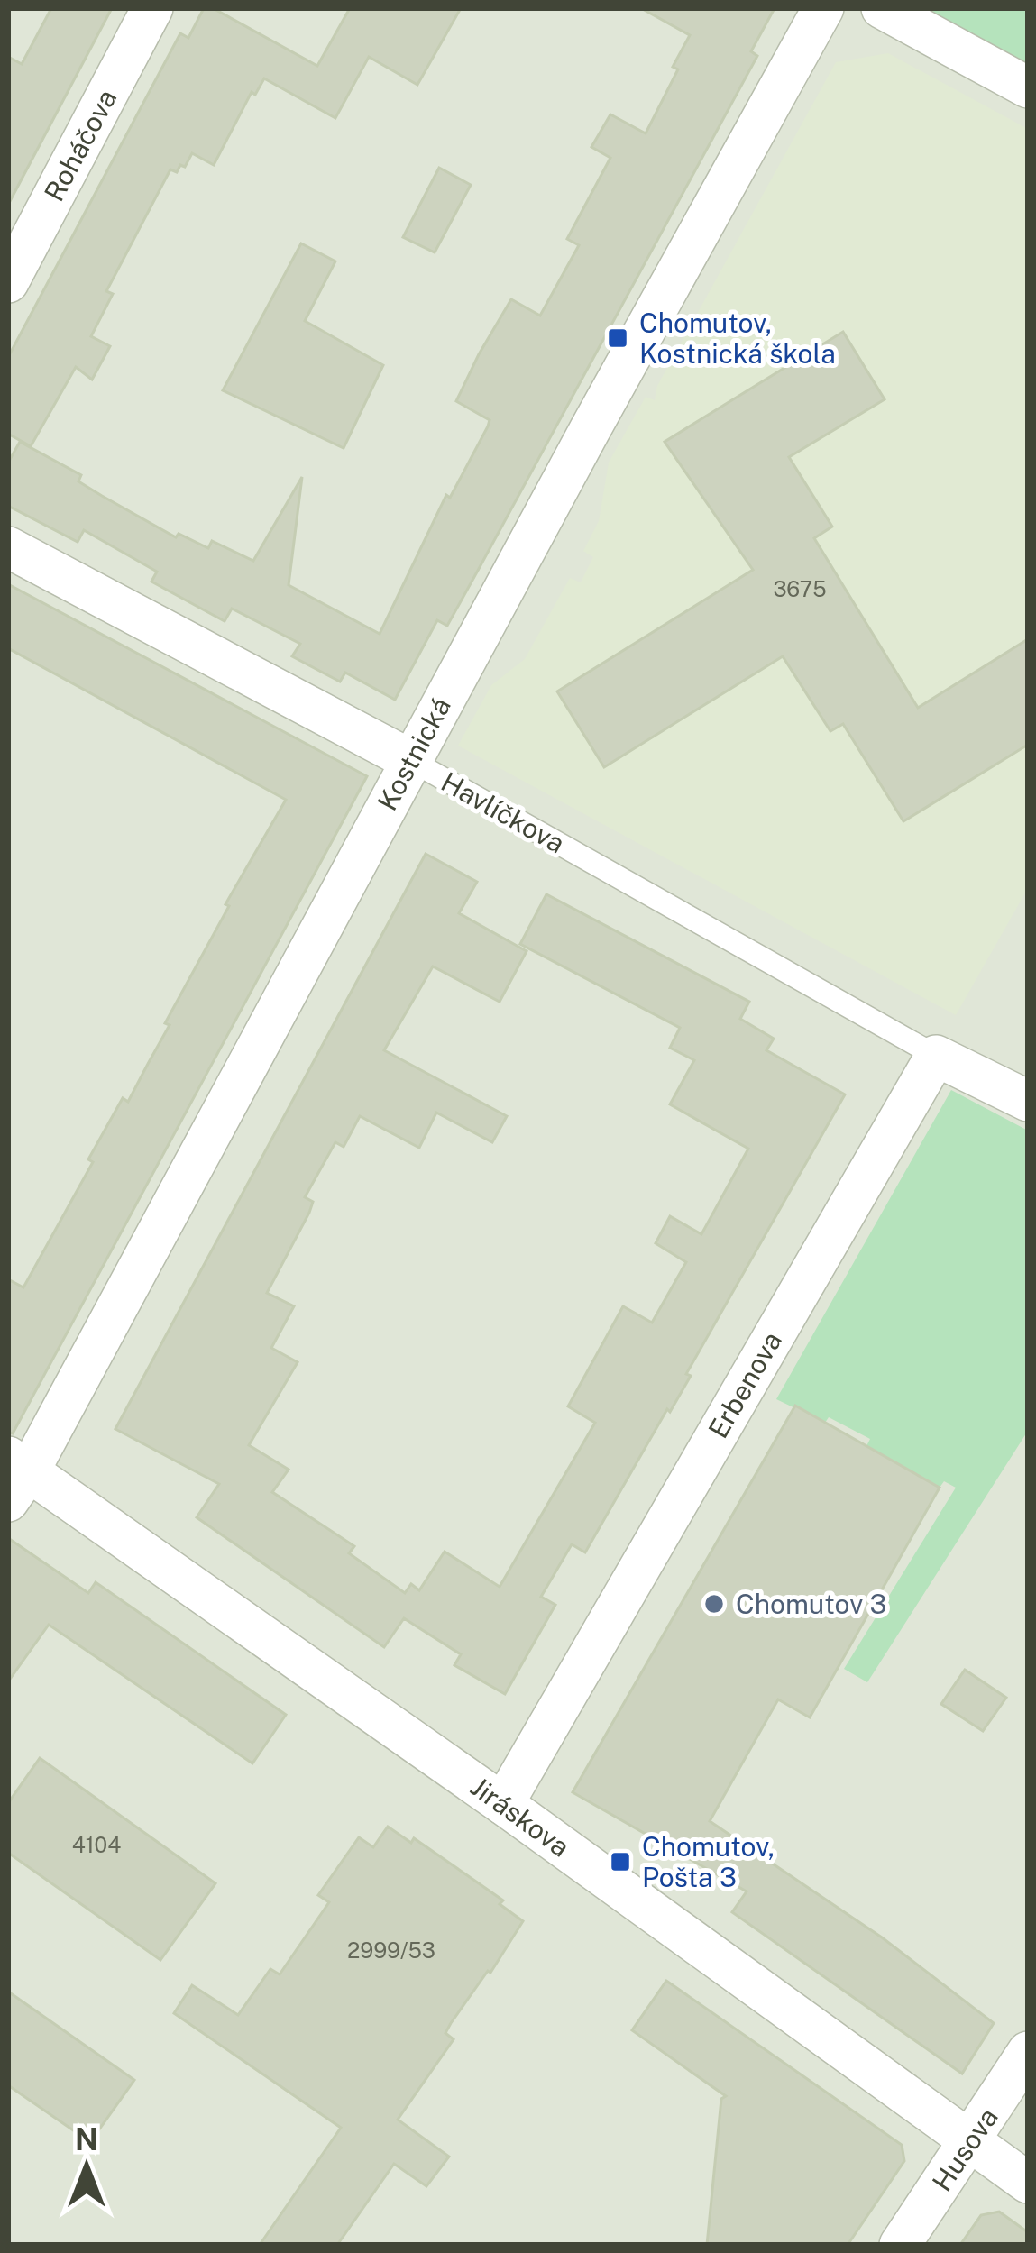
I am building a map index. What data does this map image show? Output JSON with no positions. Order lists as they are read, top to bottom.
{
  "streets": {
    "street": [
      "Roháčova",
      "Kostnická",
      "Havlíčkova",
      "Erbenova",
      "Jiráskova",
      "Husova"
    ]
  },
  "crossings": [
    ["Kostnická", "Havlíčkova"],
    ["Kostnická", "Jiráskova"],
    ["Havlíčkova", "Erbenova"],
    ["Erbenova", "Jiráskova"],
    ["Jiráskova", "Husova"]
  ],
  "places": {
    "transit": ["Chomutov, Kostnická škola", "Chomutov, Pošta 3"],
    "other": ["Chomutov 3"]
  },
  "house_numbers": ["3675", "4104", "2999/53"],
  "north": "top"
}
